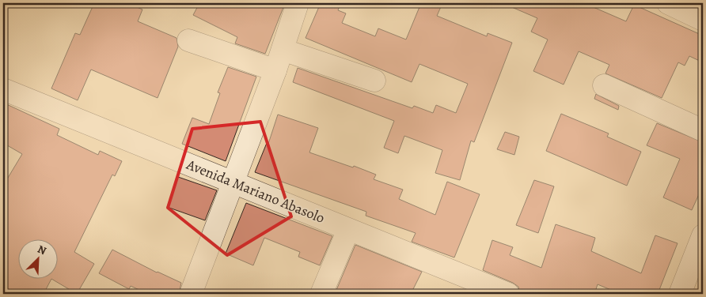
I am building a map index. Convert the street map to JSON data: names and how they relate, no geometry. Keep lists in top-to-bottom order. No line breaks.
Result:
{"streets":{"street":["Avenida Mariano Abasolo"]},"north":"top right"}
